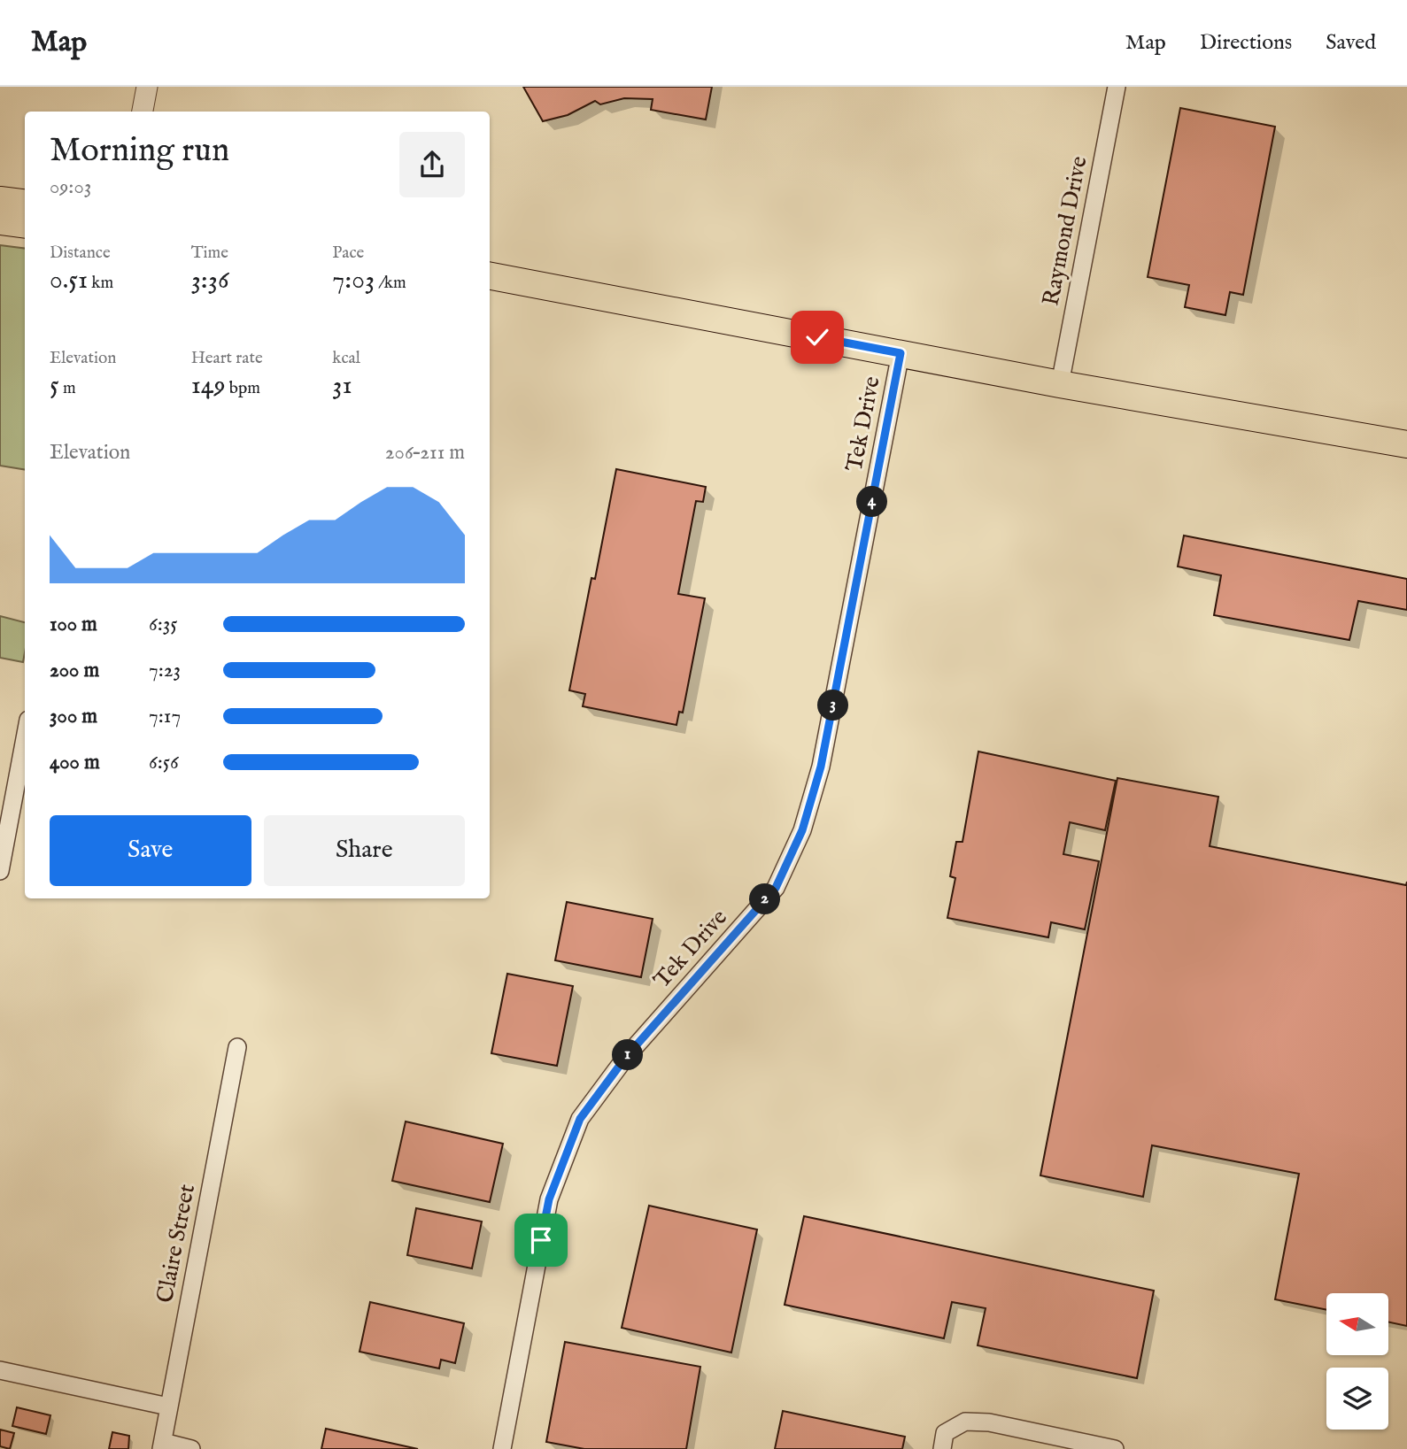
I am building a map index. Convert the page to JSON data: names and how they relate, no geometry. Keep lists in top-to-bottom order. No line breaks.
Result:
{"streets":{"street":["Raymond Drive","Tek Drive","Claire Street"]},"north":"left","page":{"header":"Map","nav":["Map","Directions","Saved"],"heading":["Morning run","09:03"],"stats":[["Distance","0.51 km"],["Time","3:36"],["Pace","7:03 /km"],["Elevation","5 m"],["Heart rate","149 bpm"],["kcal","31"]],"chart":["Elevation","206–211 m"],"pins":["4","3","2","1"],"list":[{"name":"100 m","note":"6:35"},{"name":"200 m","note":"7:23"},{"name":"300 m","note":"7:17"},{"name":"400 m","note":"6:56"}],"buttons":["Save","Share"]}}
